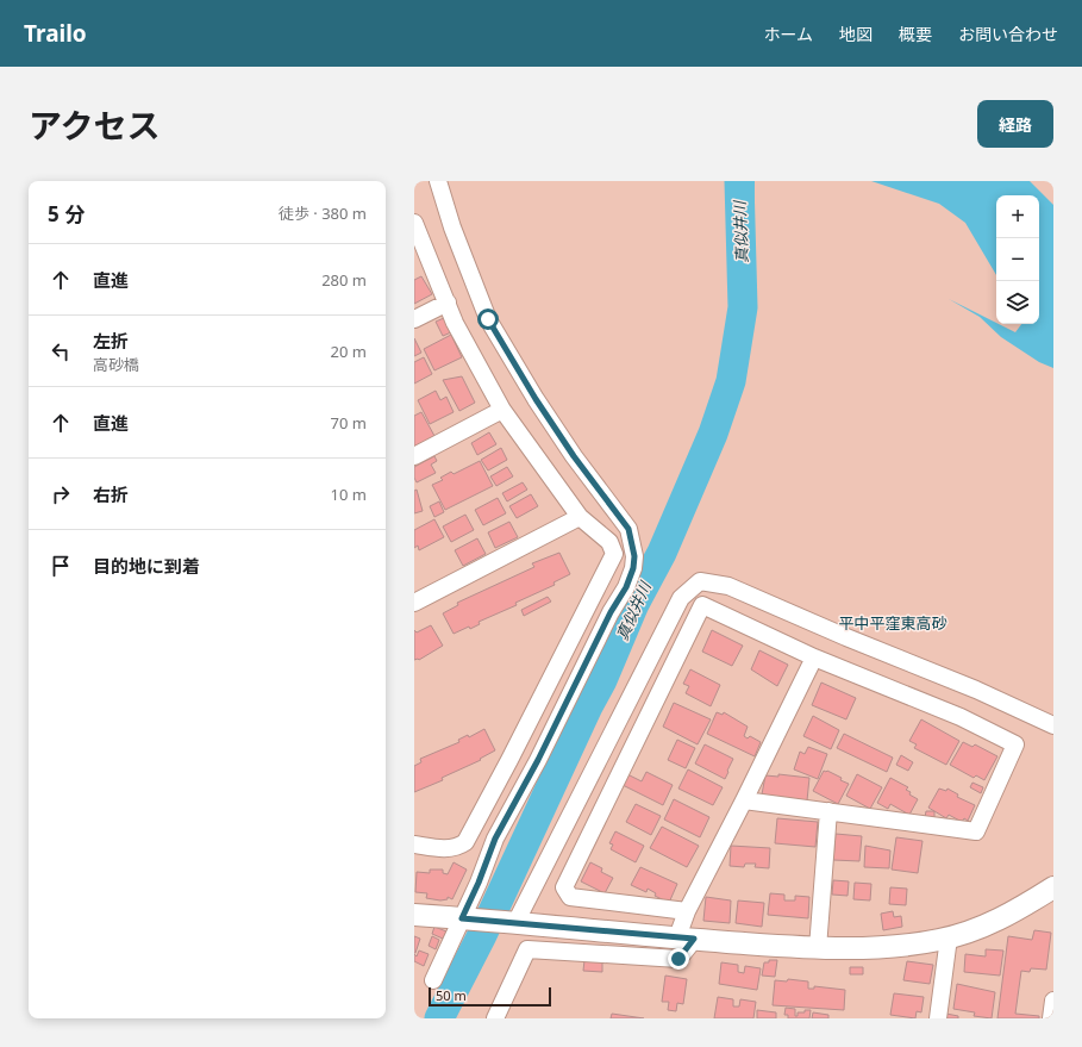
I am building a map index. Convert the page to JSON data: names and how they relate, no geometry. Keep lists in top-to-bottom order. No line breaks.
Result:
{"districts":["平中平窪東高砂"],"water":["真似井川"],"scale_bar":"50 m","page":{"header":"Trailo","nav":["ホーム","地図","概要","お問い合わせ"],"title":"アクセス","buttons":"経路","heading":["5 分","徒歩 · 380 m"],"map_buttons":["+","−"],"list":[["直進","280 m"],["左折","高砂橋","20 m"],["直進","70 m"],["右折","10 m"],"目的地に到着"],"scale":"50 m"}}
